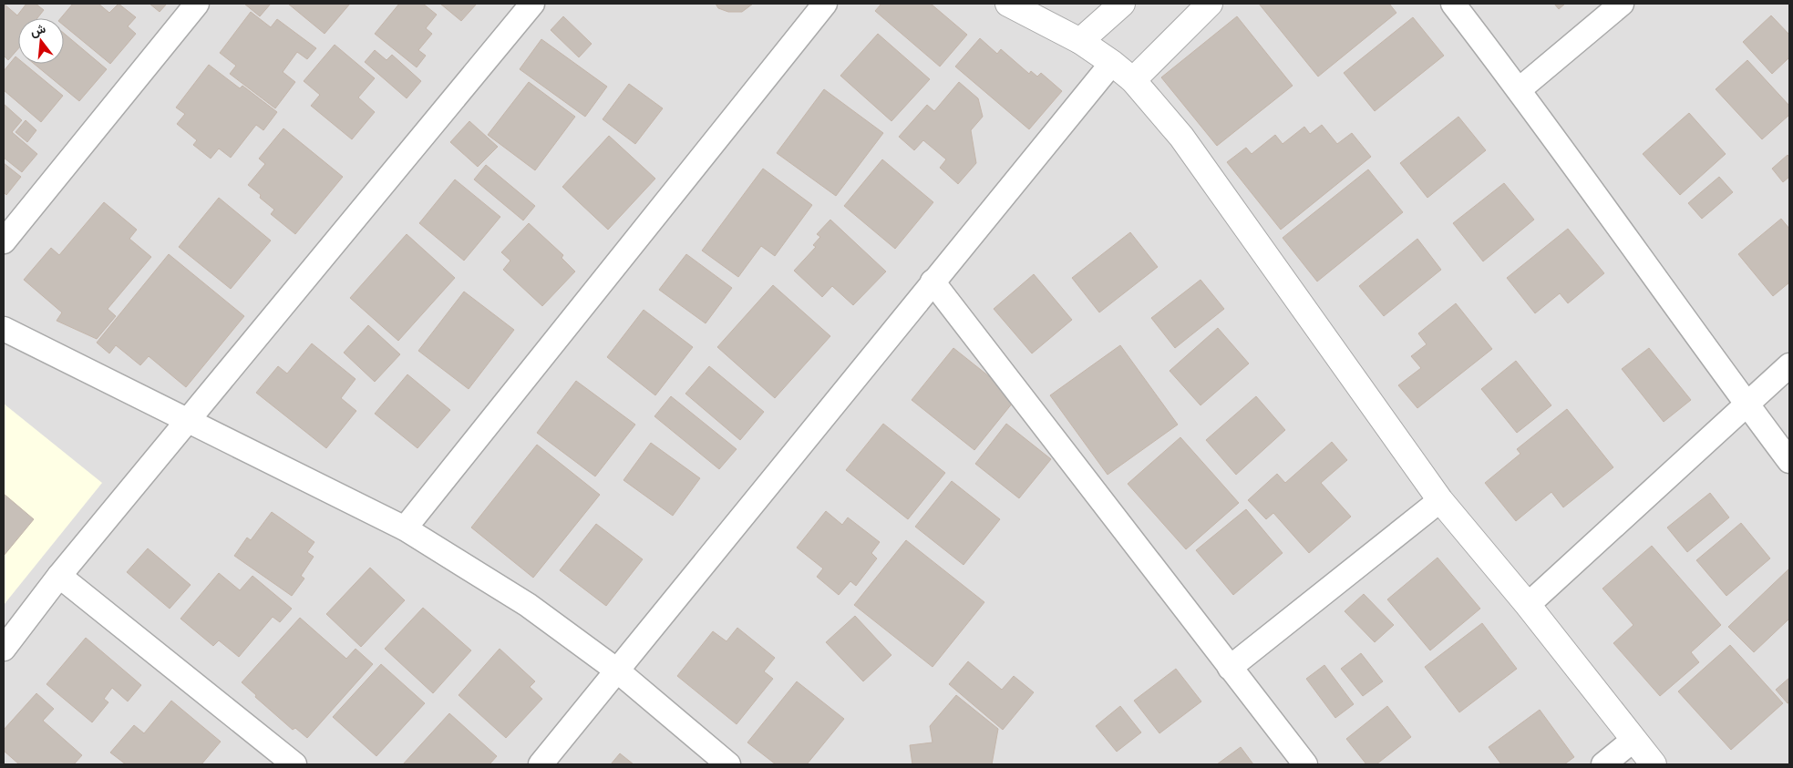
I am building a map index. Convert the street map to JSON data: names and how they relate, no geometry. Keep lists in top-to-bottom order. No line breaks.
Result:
{"north":"top"}
